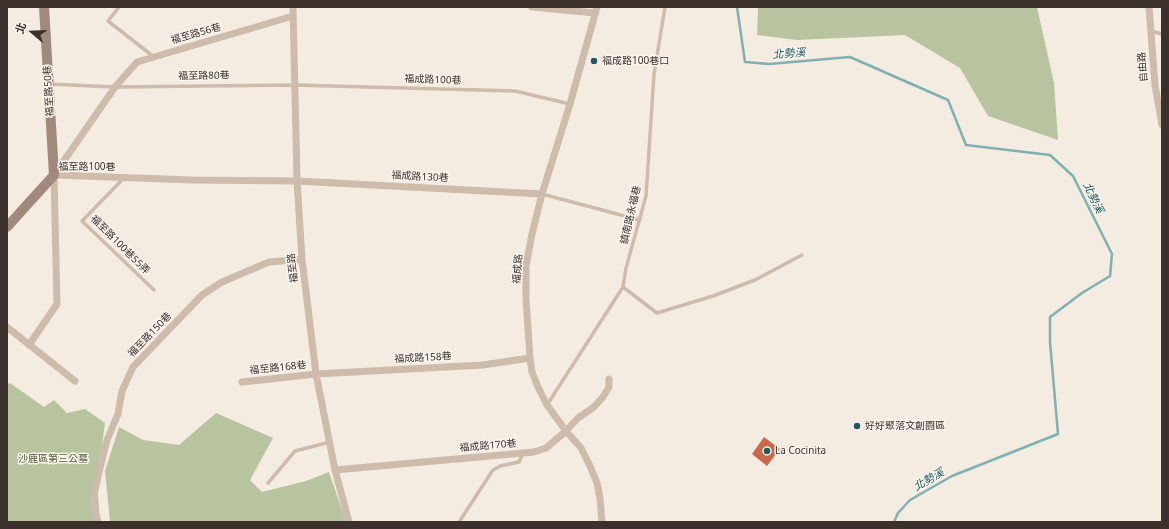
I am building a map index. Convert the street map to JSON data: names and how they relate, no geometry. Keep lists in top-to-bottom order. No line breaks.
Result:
{"streets":{"street":["福至路56巷","自由路","福至路50巷","福至路100巷","福成路130巷","福至路","福成路","福至路150巷","福成路158巷","福至路168巷","福成路170巷"],"lane":["福至路80巷","福成路100巷","鎮南路永福巷","福至路100巷55弄"]},"crossings":[["福至路56巷","福至路80巷"],["福至路56巷","福至路"],["福至路80巷","福成路100巷"],["福至路80巷","福至路50巷"],["福至路80巷","福至路"],["福成路100巷","福至路"],["福成路100巷","福成路"],["福至路50巷","福至路100巷"],["福至路100巷","福成路130巷"],["福至路100巷","福至路100巷55弄"],["福至路100巷","福至路"],["福成路130巷","福至路"],["福成路130巷","福成路"],["鎮南路永福巷","福成路"],["福至路","福至路150巷"],["福至路","福成路158巷"],["福至路","福至路168巷"],["福至路","福成路170巷"],["福成路","福成路158巷"],["福成路","福成路170巷"],["福成路158巷","福至路168巷"]],"water":["北勢溪"],"parks":["沙鹿區第三公墓"],"places":["福成路100巷口","好好聚落文創園區","La Cocinita"],"north":"left"}
